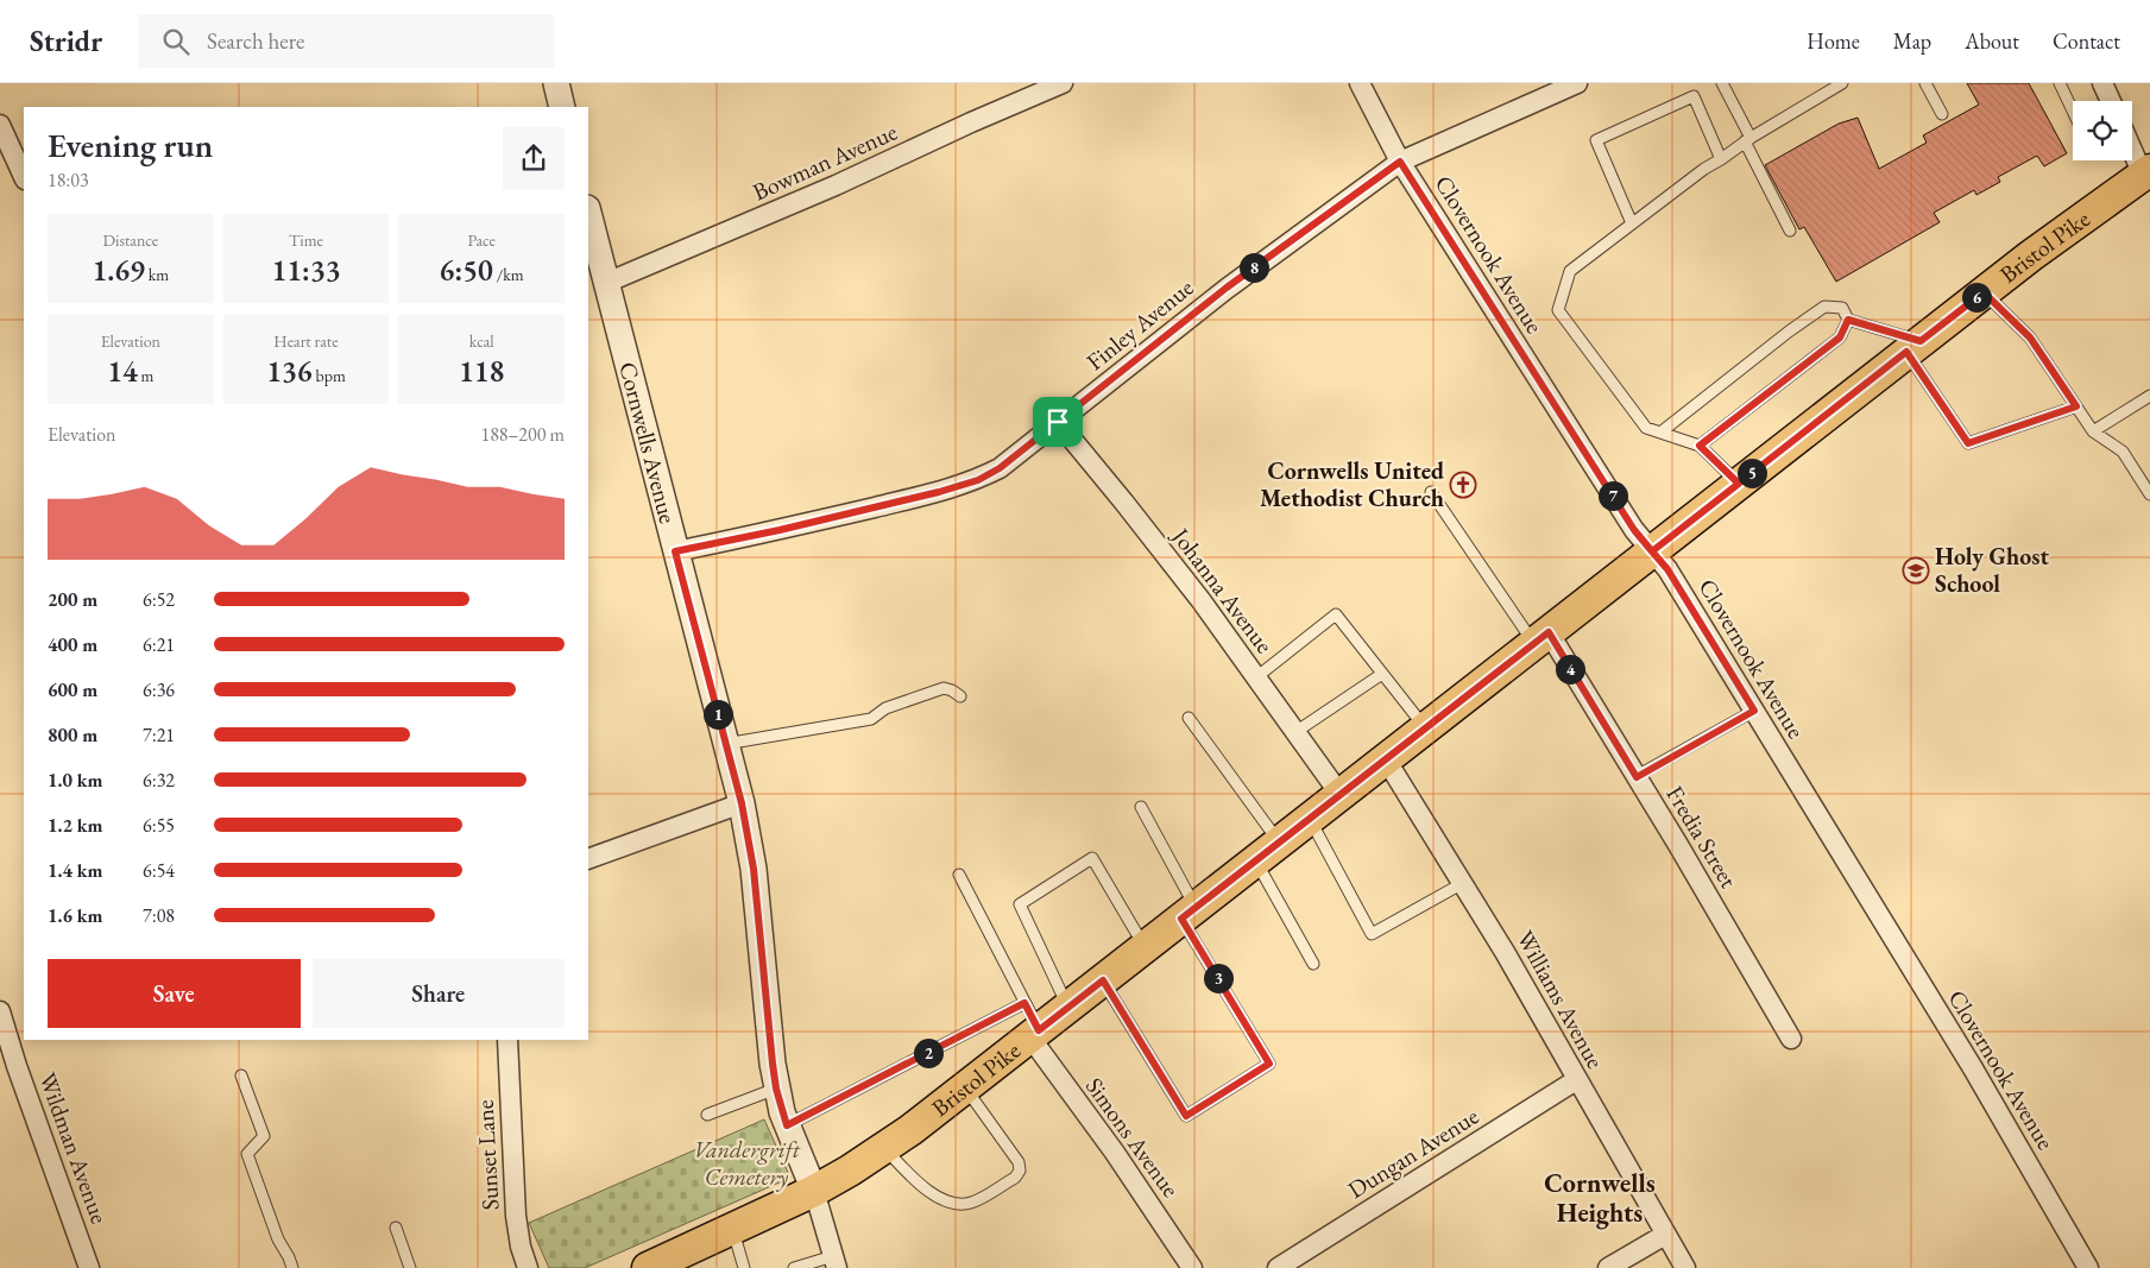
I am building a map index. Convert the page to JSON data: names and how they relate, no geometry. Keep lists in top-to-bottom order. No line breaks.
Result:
{"streets":{"main road":["Bristol Pike"],"street":["Bowman Avenue","Clovernook Avenue","Finley Avenue","Cornwells Avenue","Johanna Avenue","Fredia Street","Williams Avenue","Simons Avenue","Wildman Avenue","Dungan Avenue","Sunset Lane"]},"crossings":[["Bowman Avenue","Cornwells Avenue"],["Bristol Pike","Clovernook Avenue"],["Bristol Pike","Cornwells Avenue"],["Bristol Pike","Johanna Avenue"],["Bristol Pike","Fredia Street"],["Bristol Pike","Williams Avenue"],["Bristol Pike","Simons Avenue"],["Clovernook Avenue","Finley Avenue"],["Finley Avenue","Cornwells Avenue"],["Finley Avenue","Johanna Avenue"],["Williams Avenue","Dungan Avenue"]],"districts":["Cornwells Heights"],"parks":["Vandergrift Cemetery"],"places":{"church":["Cornwells United Methodist Church"],"school or university":["Holy Ghost School"]},"page":{"header":"Stridr","search":"Search here","nav":["Home","Map","About","Contact"],"heading":["Evening run","18:03"],"stats":[["Distance","1.69 km"],["Time","11:33"],["Pace","6:50 /km"],["Elevation","14 m"],["Heart rate","136 bpm"],["kcal","118"]],"pins":["8","6","5","7","4","1","3","2"],"chart":["Elevation","188–200 m"],"list":[{"name":"200 m","note":"6:52"},{"name":"400 m","note":"6:21"},{"name":"600 m","note":"6:36"},{"name":"800 m","note":"7:21"},{"name":"1.0 km","note":"6:32"},{"name":"1.2 km","note":"6:55"},{"name":"1.4 km","note":"6:54"},{"name":"1.6 km","note":"7:08"}],"buttons":["Save","Share"]}}
